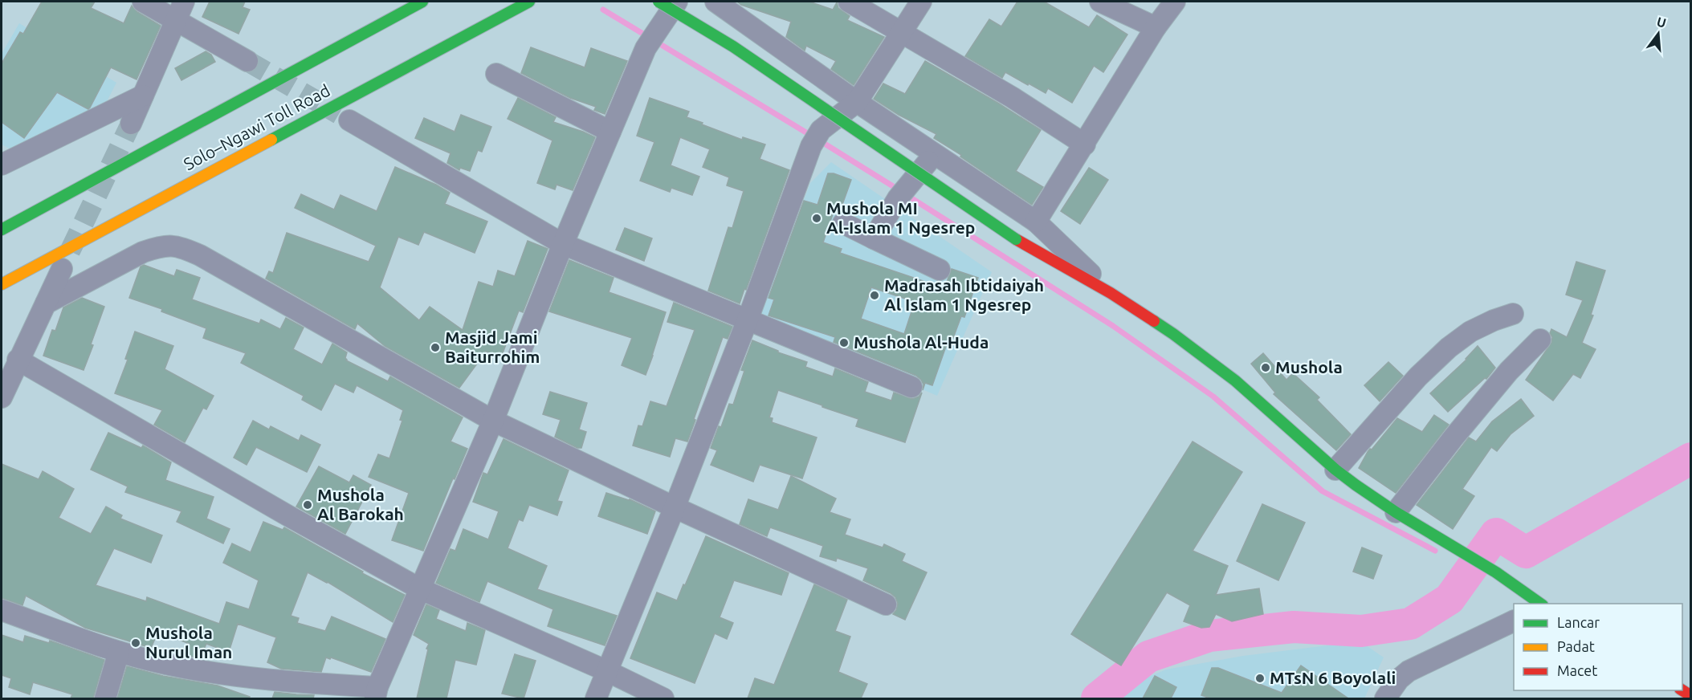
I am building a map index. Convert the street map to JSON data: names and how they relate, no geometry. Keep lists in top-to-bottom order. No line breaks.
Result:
{"streets":{"main road":["Solo–Ngawi Toll Road"]},"places":["Mushola MI Al-Islam 1 Ngesrep","Madrasah Ibtidaiyah Al Islam 1 Ngesrep","Mushola Al-Huda","Masjid Jami Baiturrohim","Mushola","Mushola Al Barokah","Mushola Nurul Iman","MTsN 6 Boyolali"],"legend":["Lancar","Padat","Macet"],"north":"top"}
